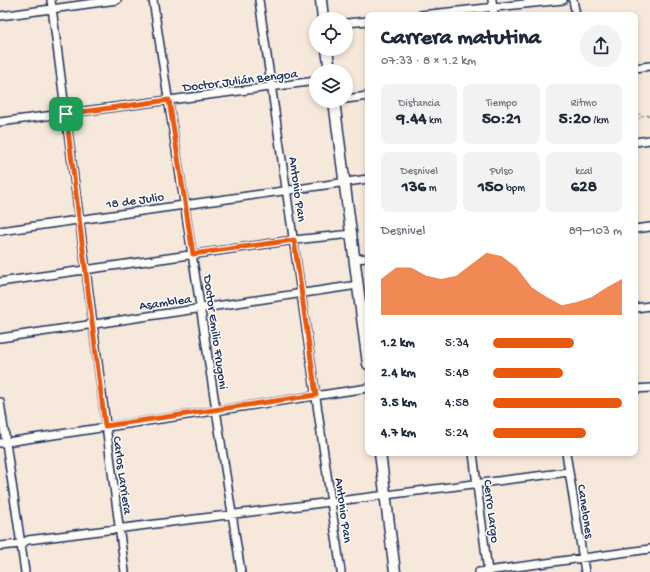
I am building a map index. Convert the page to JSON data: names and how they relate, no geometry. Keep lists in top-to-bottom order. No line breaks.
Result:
{"streets":{"street":["Doctor Julián Bengoa","Antonio Pan","18 de Julio","Asamblea","Doctor Emilio Frugoni","Carlos Larriera","Cerro Largo","Canelones"]},"crossings":[["Doctor Julián Bengoa","Antonio Pan"],["Doctor Julián Bengoa","Doctor Emilio Frugoni"],["Doctor Julián Bengoa","Carlos Larriera"],["Antonio Pan","18 de Julio"],["Antonio Pan","Asamblea"],["18 de Julio","Doctor Emilio Frugoni"],["18 de Julio","Carlos Larriera"],["Asamblea","Doctor Emilio Frugoni"],["Asamblea","Carlos Larriera"]],"page":{"heading":["Carrera matutina","07:33 · 8 × 1.2 km"],"stats":[["Distancia","9.44 km"],["Tiempo","50:21"],["Ritmo","5:20 /km"],["Desnivel","136 m"],["Pulso","150 bpm"],["kcal","628"]],"chart":["Desnivel","89–103 m"],"list":[{"name":"1.2 km","note":"5:34"},{"name":"2.4 km","note":"5:48"},{"name":"3.5 km","note":"4:58"},{"name":"4.7 km","note":"5:24"}]}}
